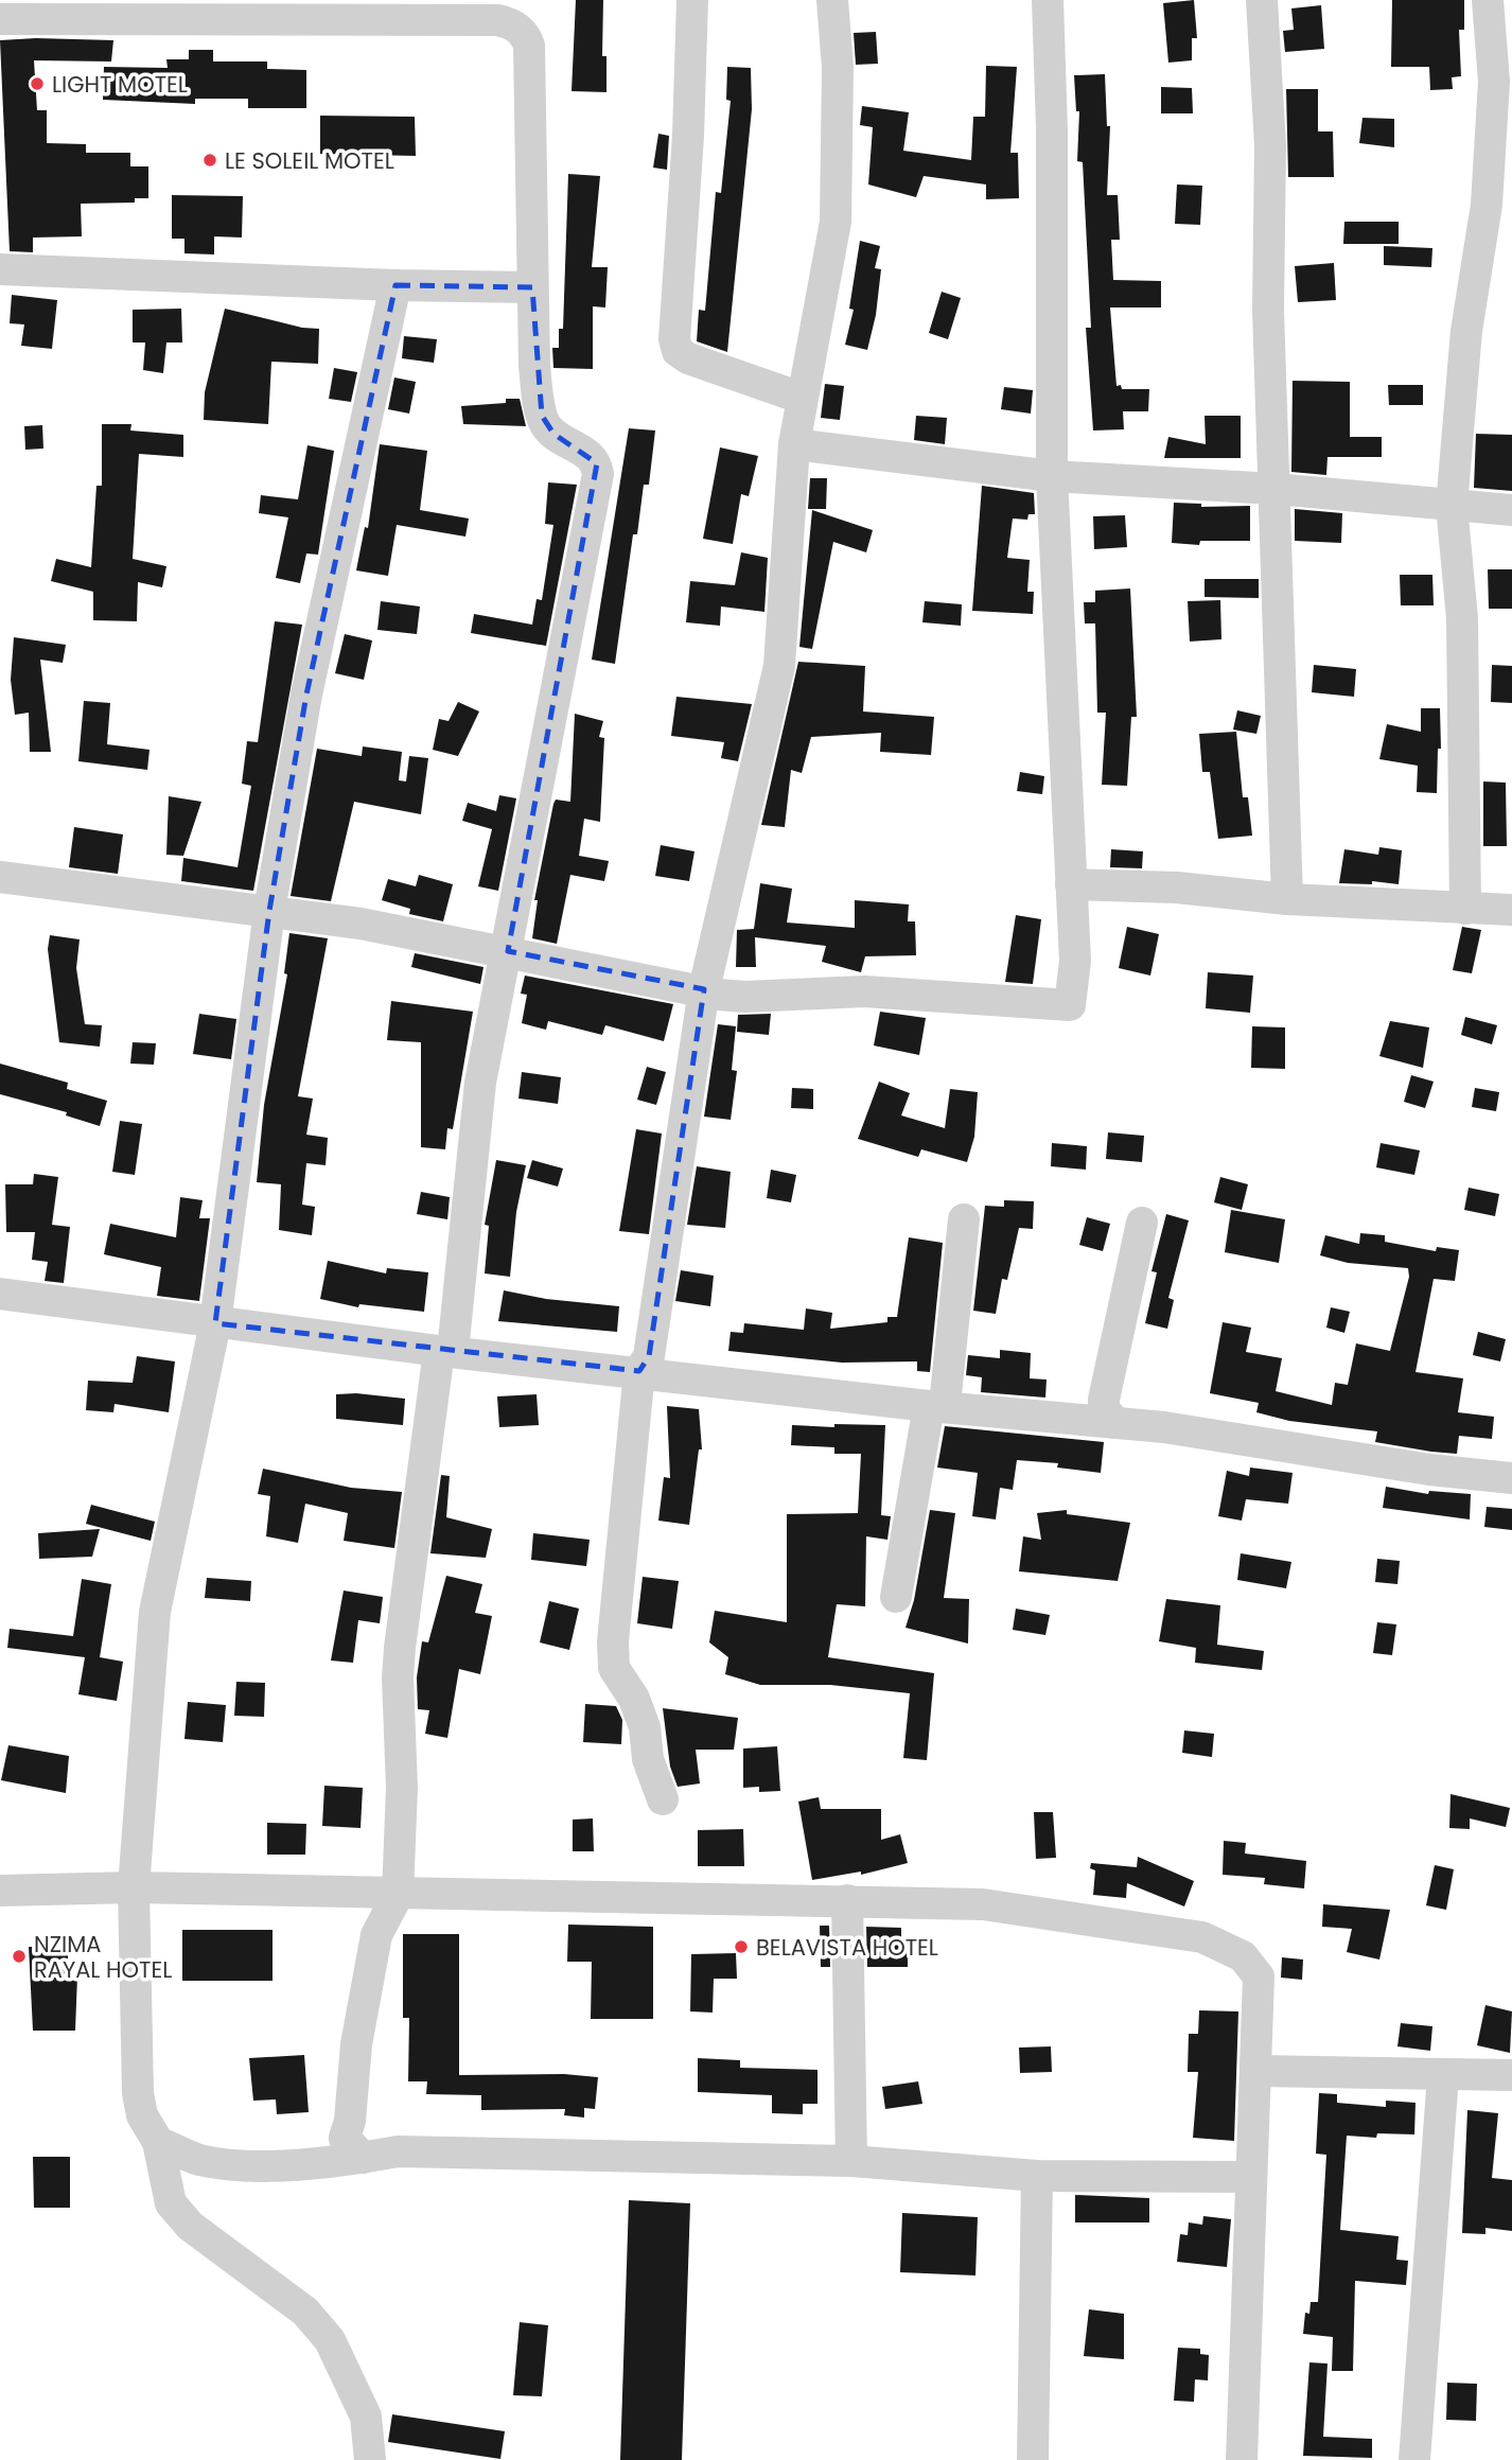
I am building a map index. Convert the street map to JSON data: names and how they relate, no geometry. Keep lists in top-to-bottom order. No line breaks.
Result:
{"places":["LIGHT MOTEL","LE SOLEIL MOTEL","BELAVISTA HOTEL","NZIMA RAYAL HOTEL"]}
